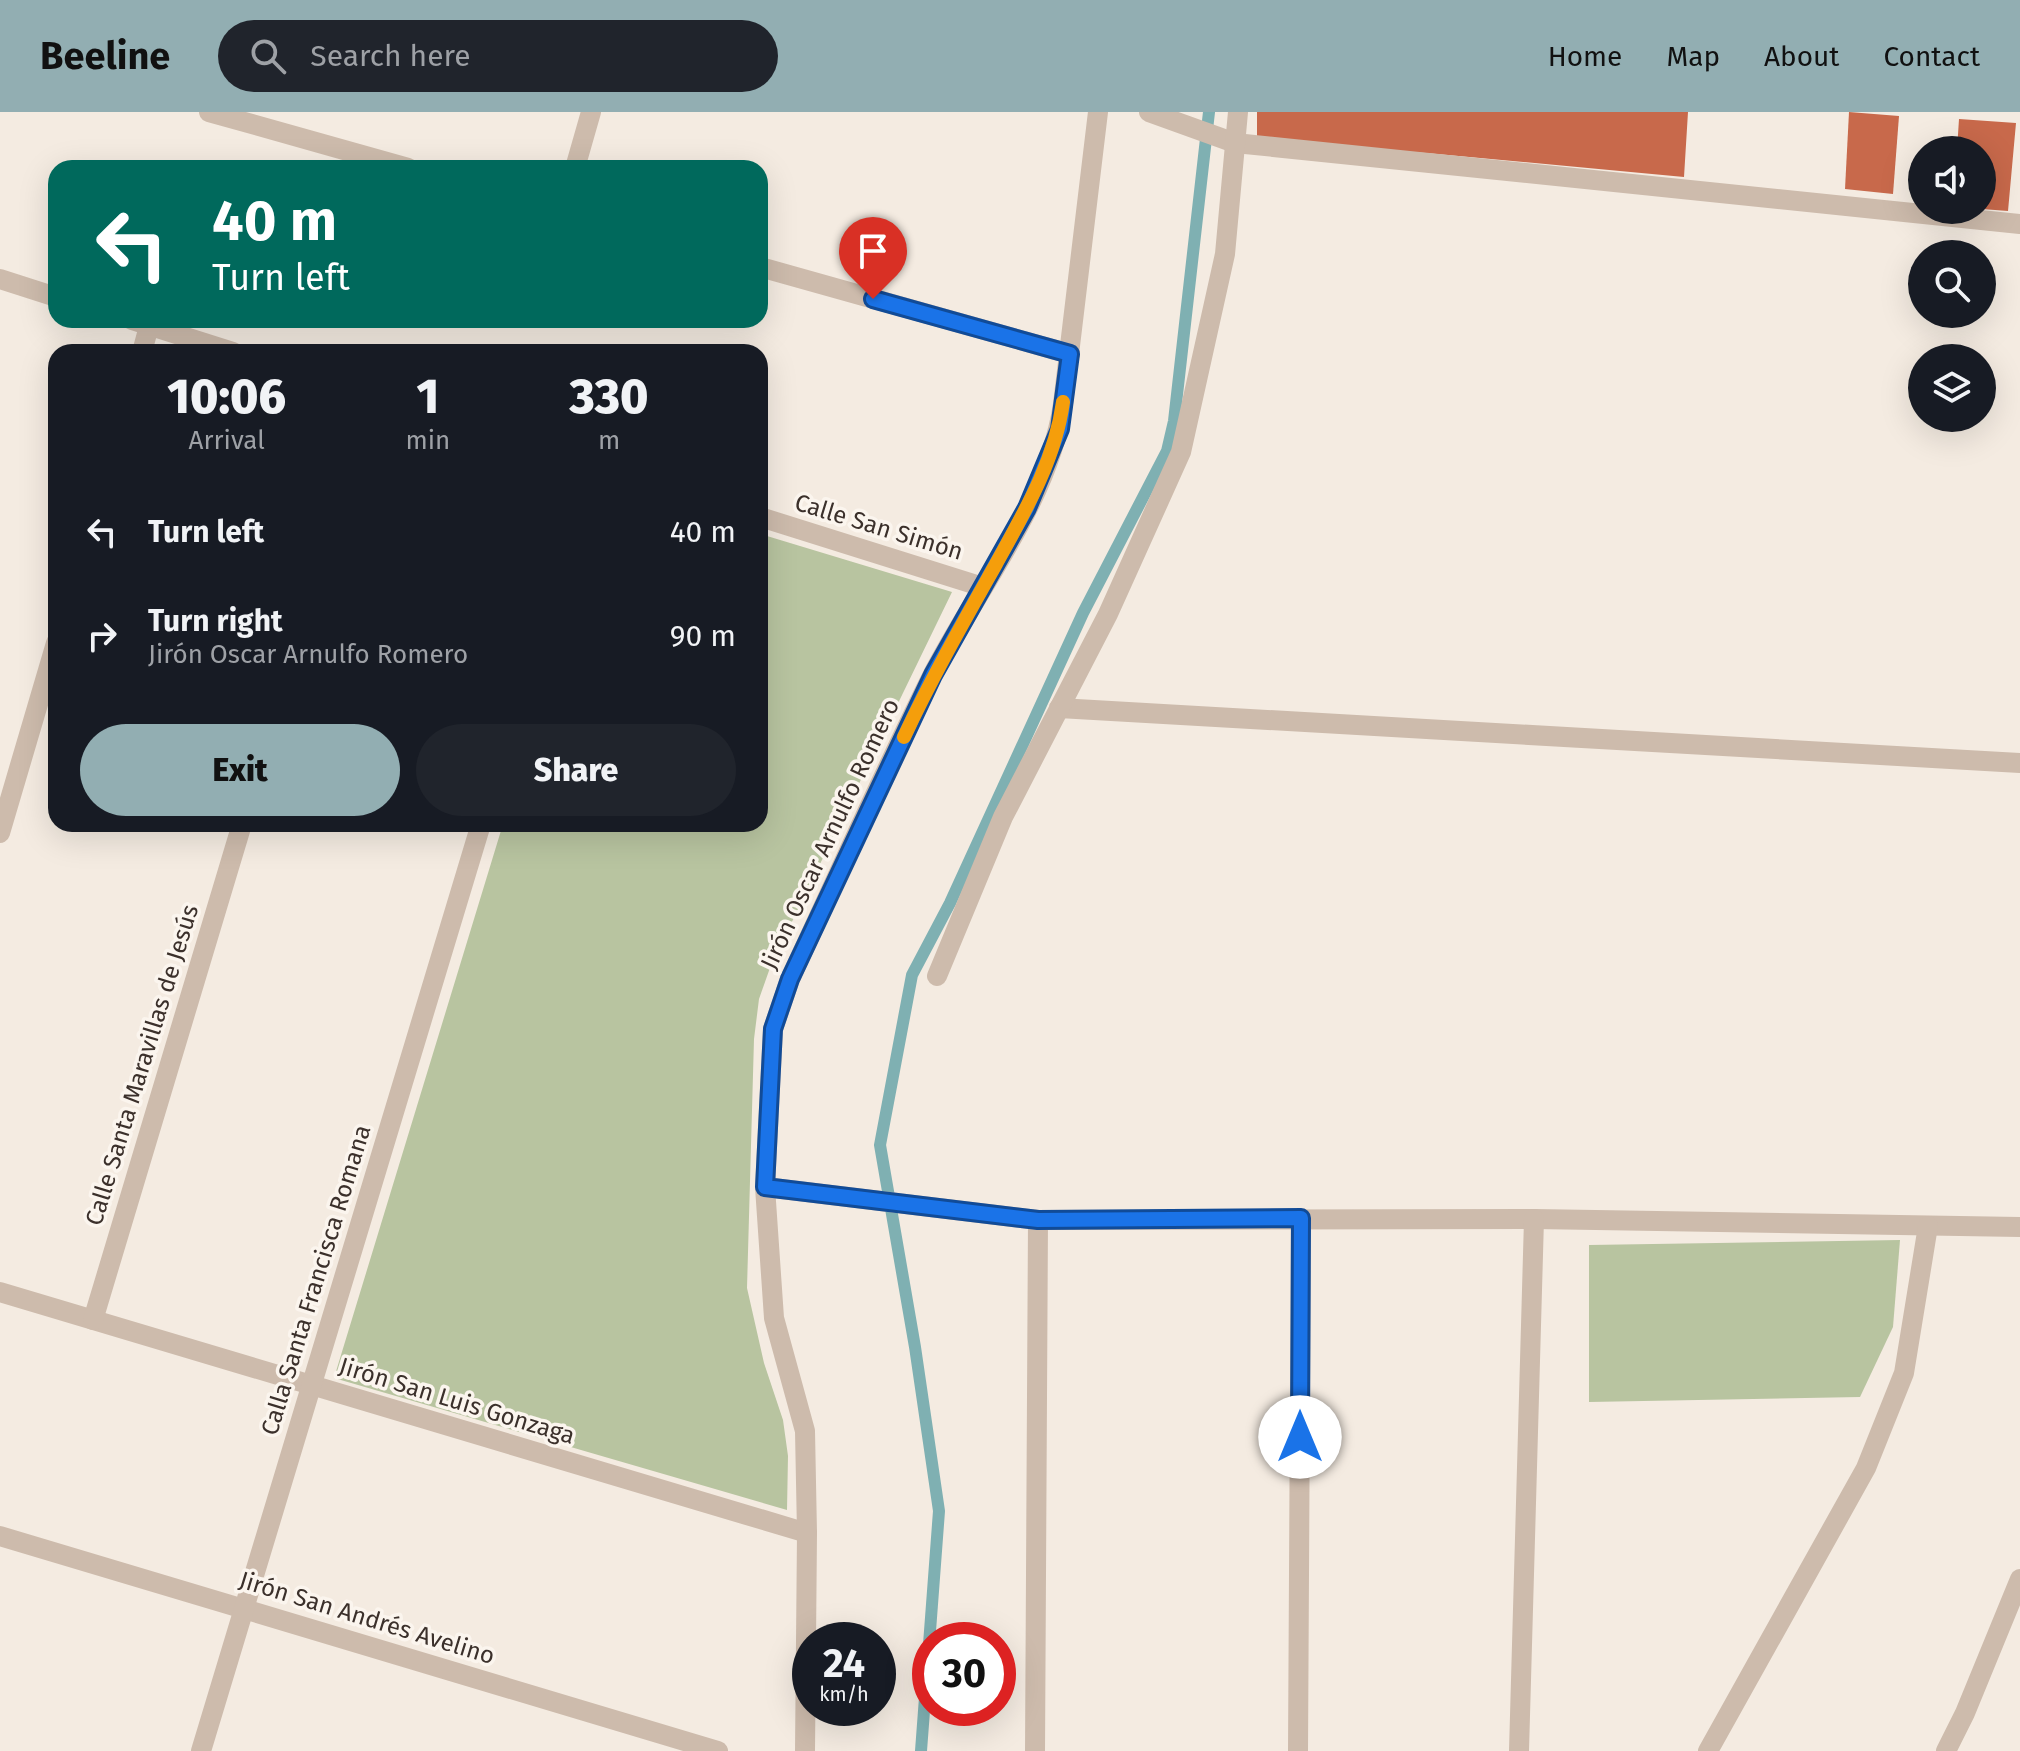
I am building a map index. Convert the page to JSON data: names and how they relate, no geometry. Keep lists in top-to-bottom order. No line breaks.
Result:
{"streets":{"street":["Calle San Simón","Jirón Oscar Arnulfo Romero","Calle Santa Maravillas de Jesús","Calla Santa Francisca Romana","Jirón San Luis Gonzaga","Jirón San Andrés Avelino"]},"crossings":[["Calle San Simón","Jirón Oscar Arnulfo Romero"],["Jirón Oscar Arnulfo Romero","Jirón San Luis Gonzaga"],["Calle Santa Maravillas de Jesús","Jirón San Luis Gonzaga"],["Calla Santa Francisca Romana","Jirón San Luis Gonzaga"],["Calla Santa Francisca Romana","Jirón San Andrés Avelino"]],"page":{"header":"Beeline","search":"Search here","nav":["Home","Map","About","Contact"],"turn":["40 m","Turn left"],"eta":["10:06","Arrival","1","min","330","m"],"list":[{"name":"Turn left","value":"40 m"},{"name":"Turn right","note":"Jirón Oscar Arnulfo Romero","value":"90 m"}],"buttons":["Exit","Share"],"speed":"24 km/h","limit":"30"}}
